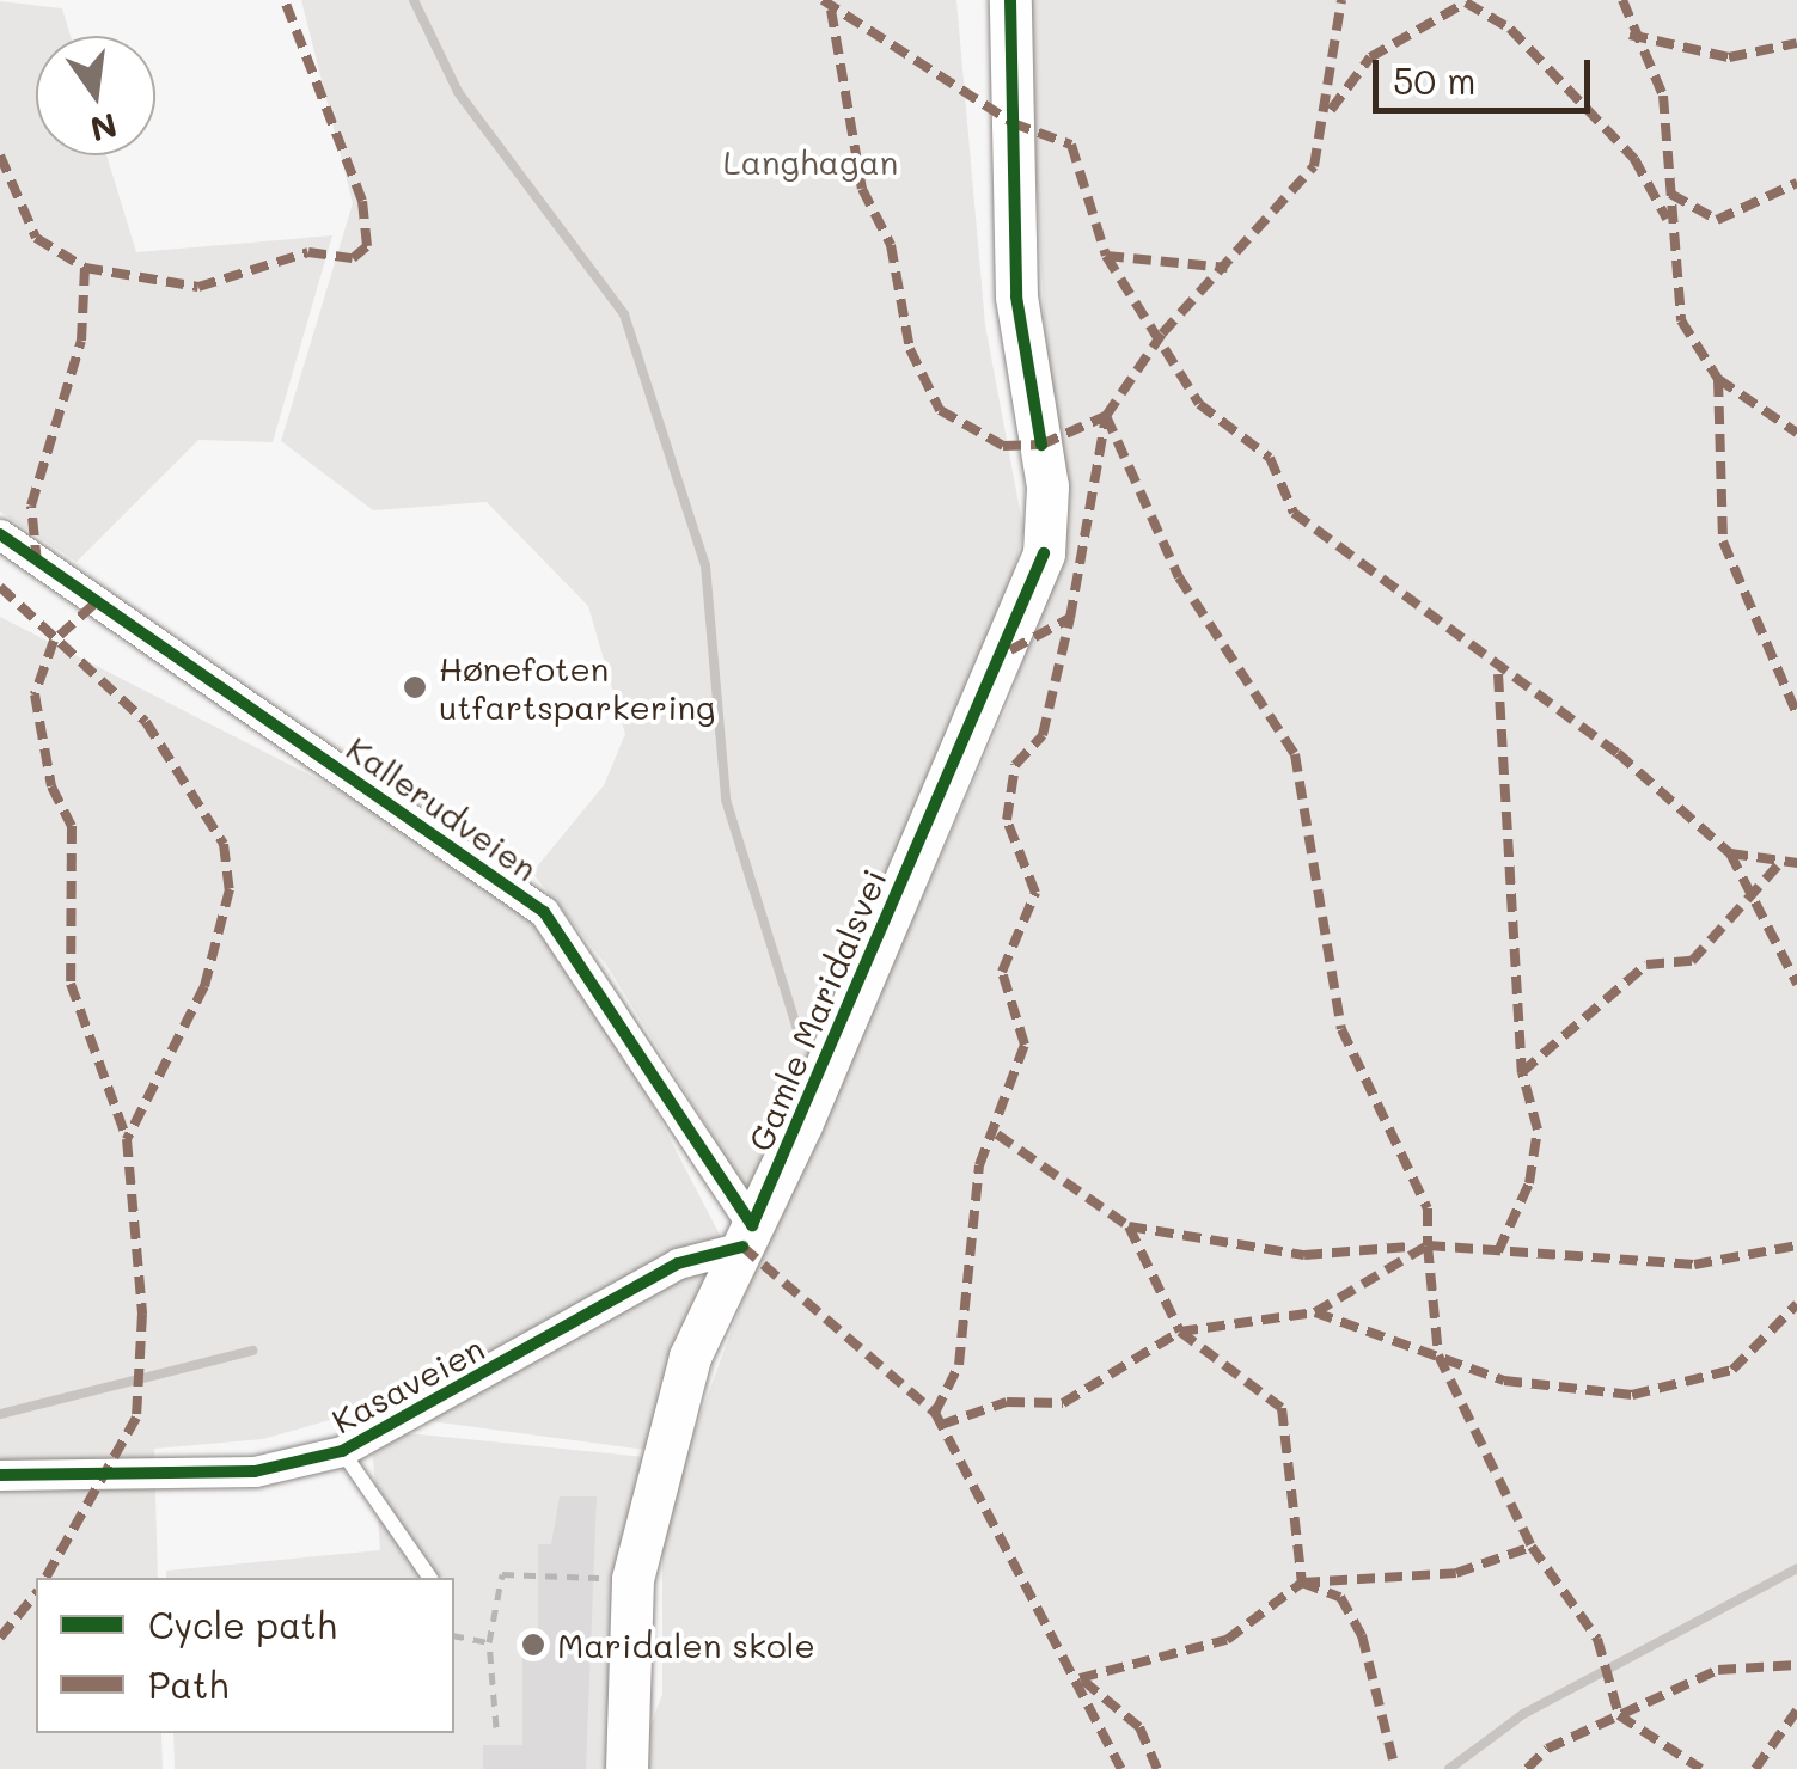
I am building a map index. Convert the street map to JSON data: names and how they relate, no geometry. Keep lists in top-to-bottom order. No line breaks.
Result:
{"streets":{"street":["Kallerudveien","Gamle Maridalsvei","Kasaveien"]},"crossings":[["Kallerudveien","Gamle Maridalsvei"],["Kallerudveien","Kasaveien"],["Gamle Maridalsvei","Kasaveien"]],"parks":["Langhagan"],"places":["Hønefoten utfartsparkering","Maridalen skole"],"legend":["Cycle path","Path"],"scale_bar":"50 m","north":"bottom"}
